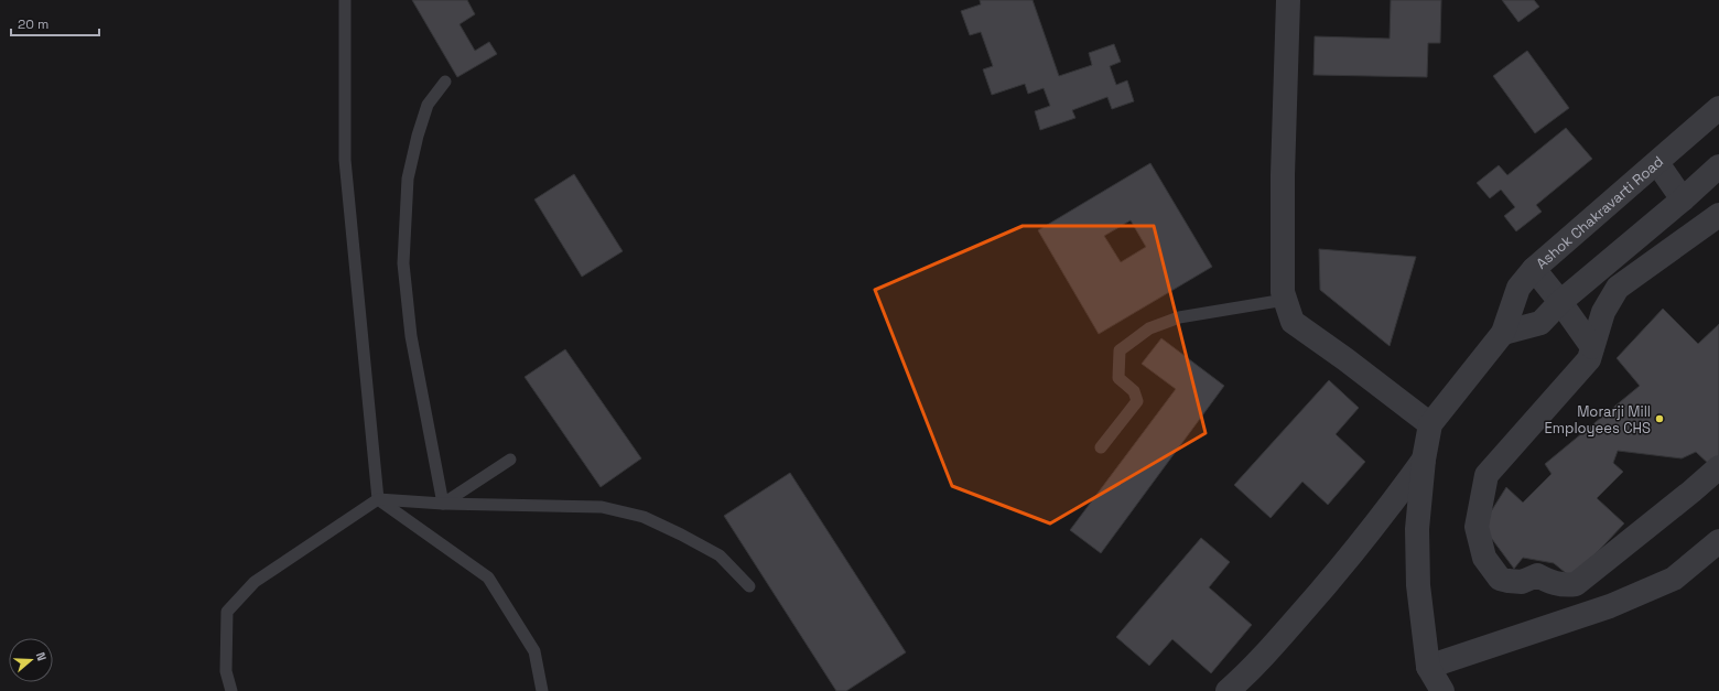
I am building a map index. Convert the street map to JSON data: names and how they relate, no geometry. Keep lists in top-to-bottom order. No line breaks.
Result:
{"streets":{"street":["Ashok Chakravarti Road"]},"places":["Morarji Mill Employees CHS"],"scale_bar":"20 m","north":"right"}
